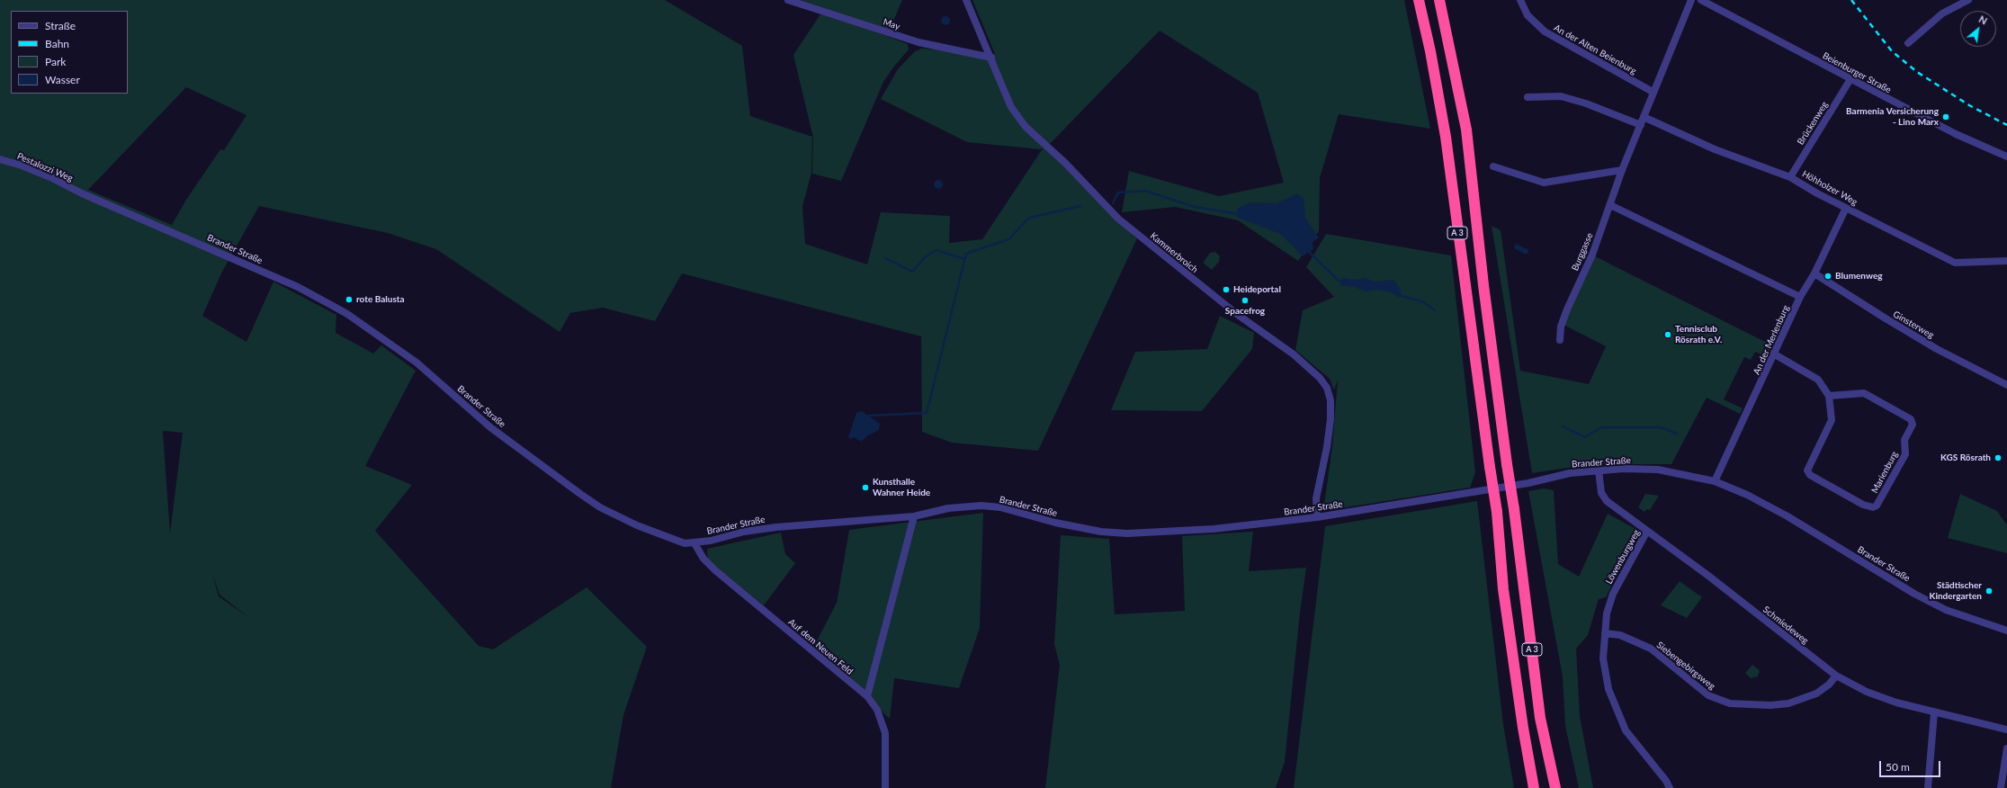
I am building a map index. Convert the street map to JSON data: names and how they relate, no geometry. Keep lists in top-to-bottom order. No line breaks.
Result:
{"streets":{"highway":["A 3"],"street":["May","An der Alten Beienburg","Beienburger Straße","Brückenweg","Pestalozzi Weg","Höhholzer Weg","Brander Straße","Burggasse","Kammerbroich","Ginsterweg","An der Merlenburg","Marienburg","Löwenburgweg","Schmiedeweg","Auf dem Neuen Feld","Siebengebirgsweg"]},"crossings":[["May","Kammerbroich"],["An der Alten Beienburg","Burggasse"],["Beienburger Straße","Brückenweg"],["Brückenweg","Höhholzer Weg"],["Pestalozzi Weg","Brander Straße"],["Höhholzer Weg","Burggasse"],["Höhholzer Weg","An der Merlenburg"],["Brander Straße","Kammerbroich"],["Brander Straße","An der Merlenburg"],["Brander Straße","Schmiedeweg"],["Brander Straße","Auf dem Neuen Feld"],["Ginsterweg","An der Merlenburg"],["An der Merlenburg","Marienburg"],["Löwenburgweg","Schmiedeweg"],["Löwenburgweg","Siebengebirgsweg"],["Schmiedeweg","Siebengebirgsweg"]],"places":["Barmenia Versicherung - Lino Marx","Blumenweg","Heideportal","rote Balusta","Spacefrog","Tennisclub Rösrath e.V.","KGS Rösrath","Kunsthalle Wahner Heide","Städtischer Kindergarten"],"legend":["Straße","Bahn","Park","Wasser"],"scale_bar":"50 m","north":"top right"}
